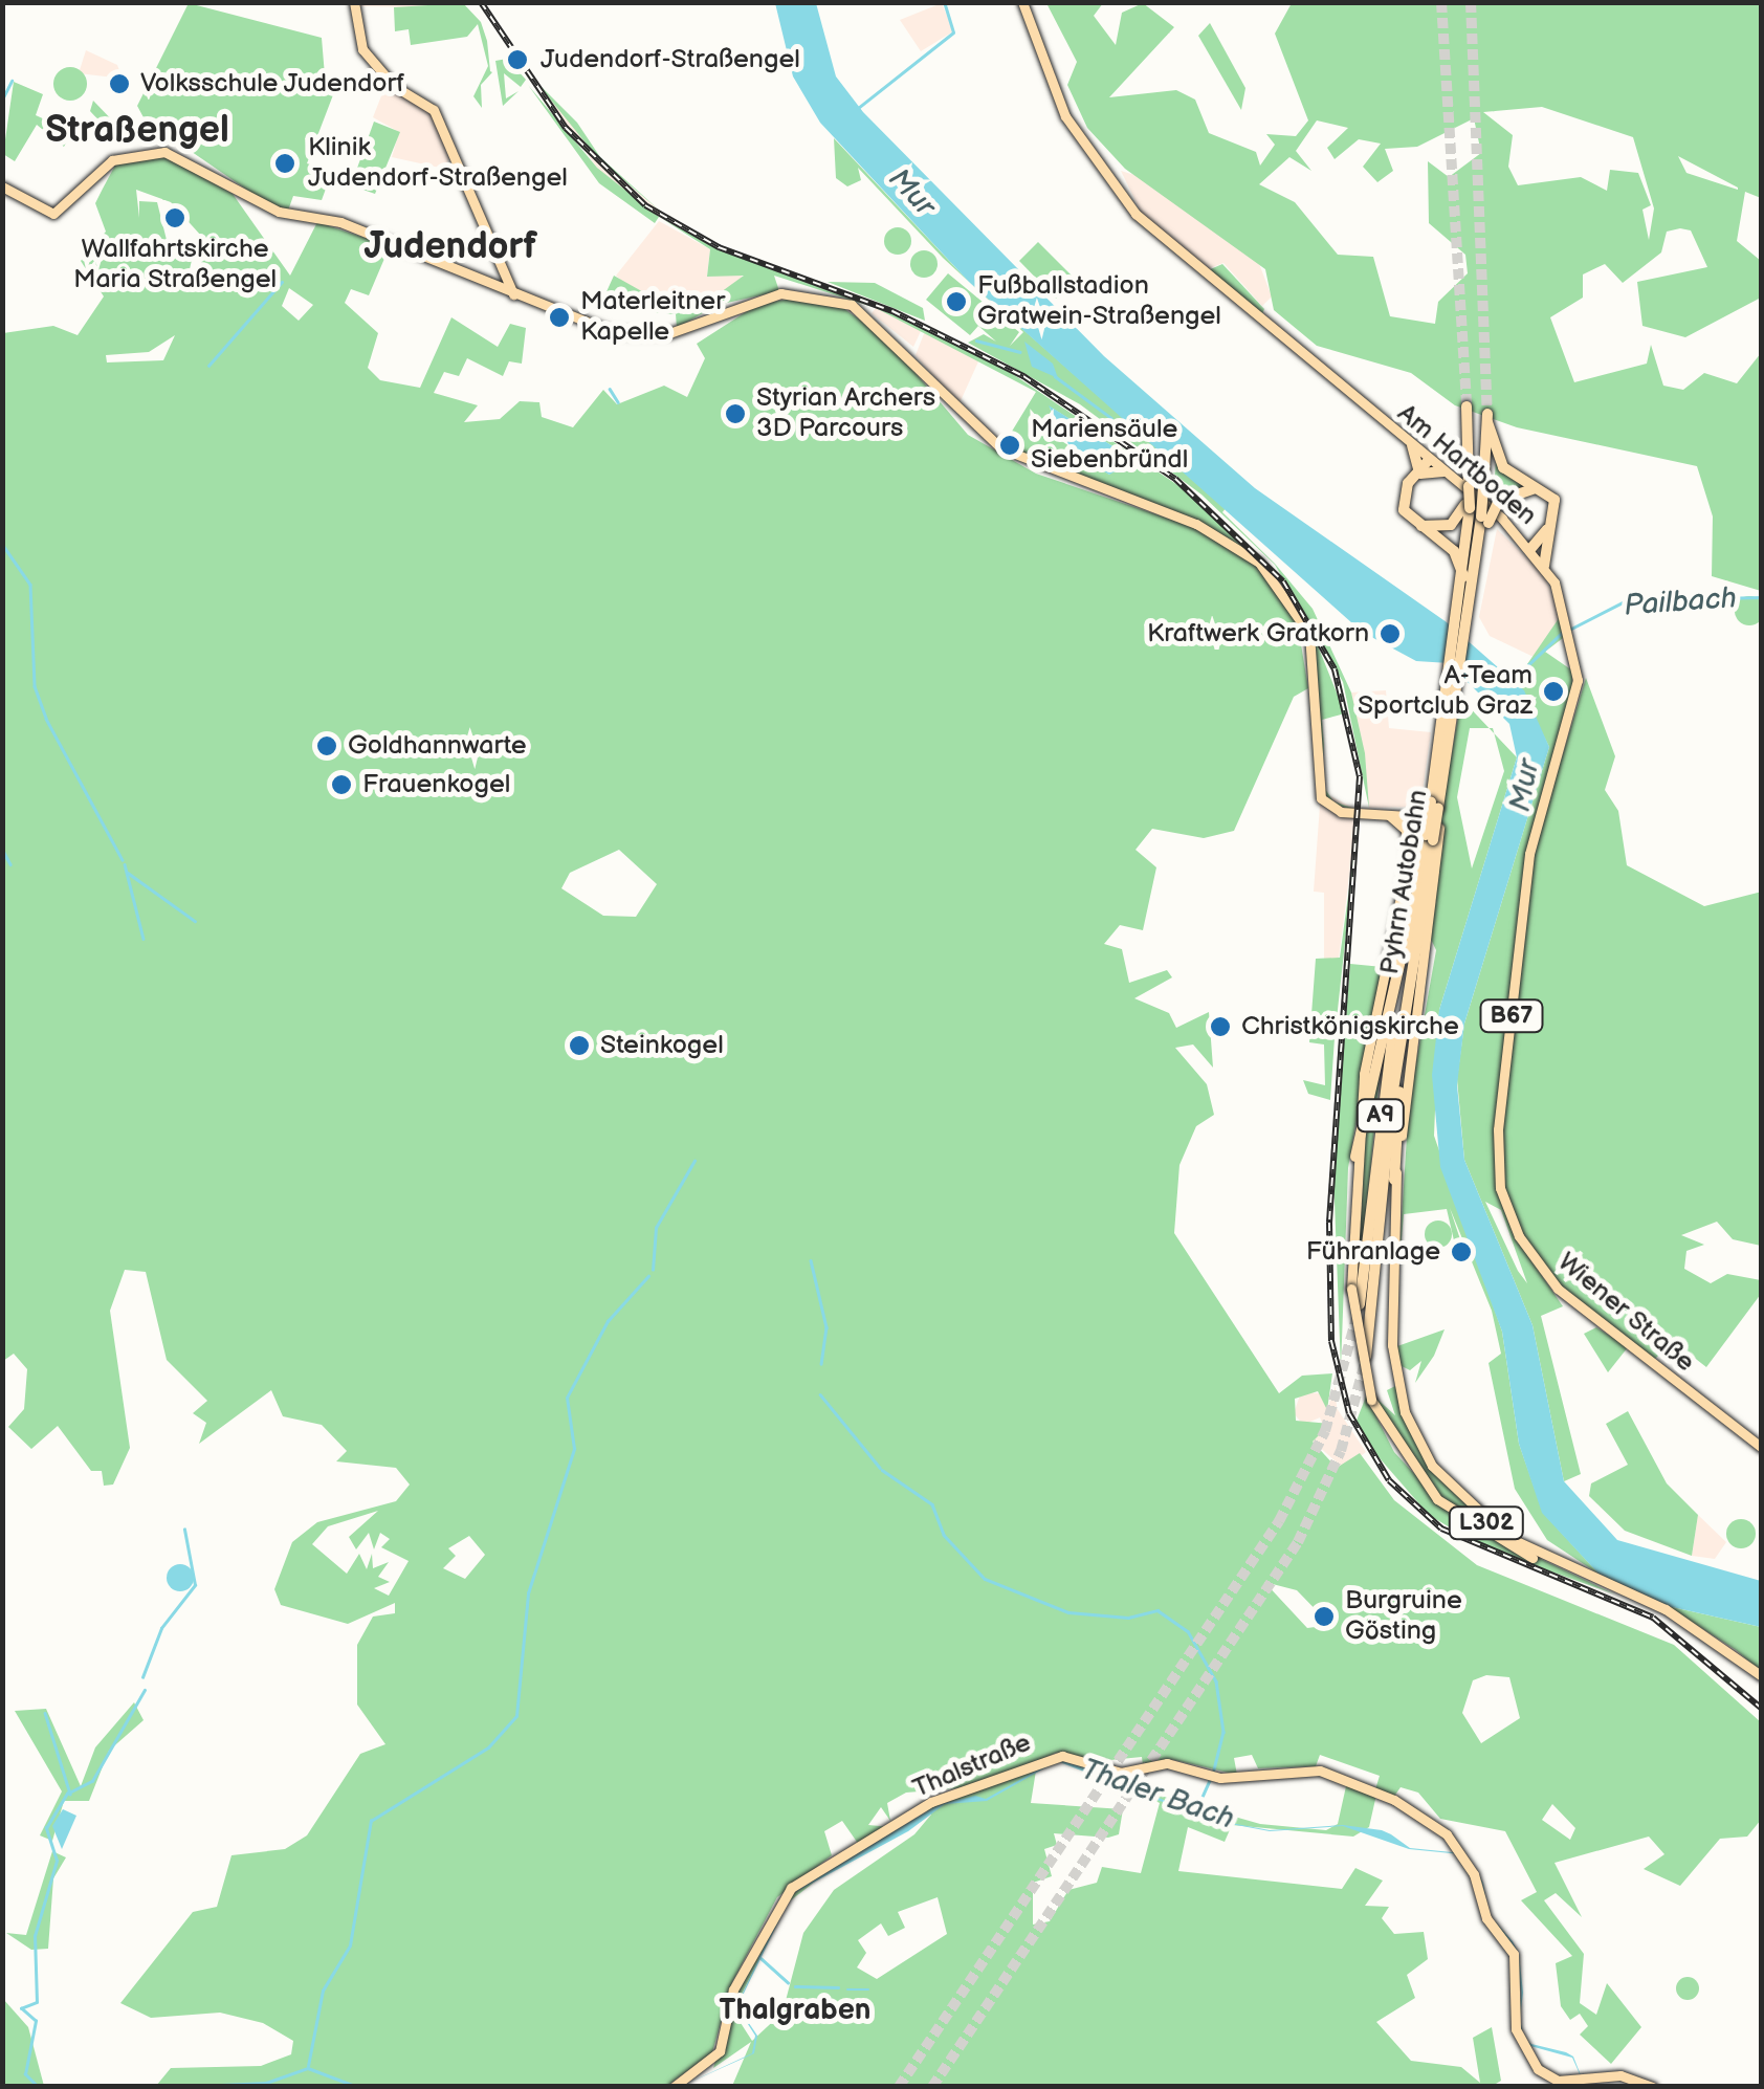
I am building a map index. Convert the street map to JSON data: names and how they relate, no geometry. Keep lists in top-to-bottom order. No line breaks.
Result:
{"streets":{"highway":["Pyhrn Autobahn","A9"],"main road":["Am Hartboden","B67","Wiener Straße","L302","Thalstraße"]},"crossings":[["Am Hartboden","Wiener Straße"]],"districts":["Straßengel","Judendorf","Thalgraben"],"water":["Mur","Pailbach","Thaler Bach"],"places":["Judendorf-Straßengel","Volksschule Judendorf","Klinik Judendorf-Straßengel","Wallfahrtskirche Maria Straßengel","Fußballstadion Gratwein-Straßengel","Materleitner Kapelle","Styrian Archers 3D Parcours","Mariensäule Siebenbründl","Kraftwerk Gratkorn","A-Team Sportclub Graz","Goldhannwarte","Frauenkogel","Christkönigskirche","Steinkogel","Führanlage","Burgruine Gösting"]}
